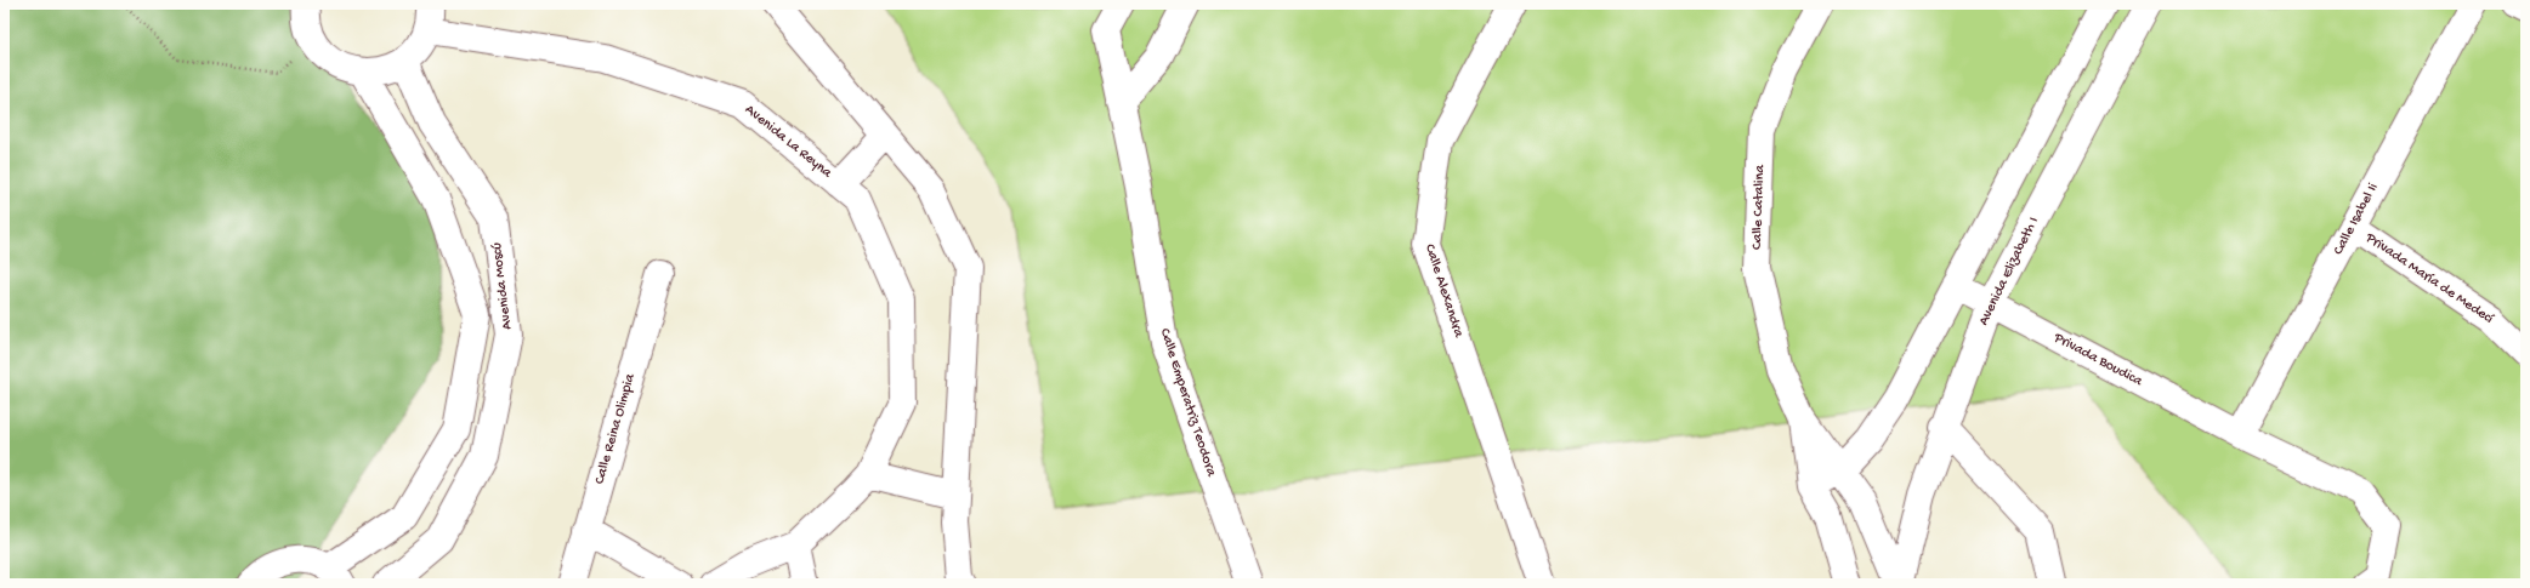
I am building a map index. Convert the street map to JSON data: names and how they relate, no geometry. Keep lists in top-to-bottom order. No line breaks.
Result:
{"streets":{"street":["Avenida La Reyna","Calle Catalina","Calle Isabel Ii","Avenida Elizabeth I","Privada María de Medecí","Avenida Moscú","Calle Alexandra","Privada Boudica","Calle Emperatriz Teodora","Calle Reina Olimpia"]},"crossings":[["Calle Isabel Ii","Privada María de Medecí"],["Calle Isabel Ii","Privada Boudica"],["Avenida Elizabeth I","Privada Boudica"]]}
